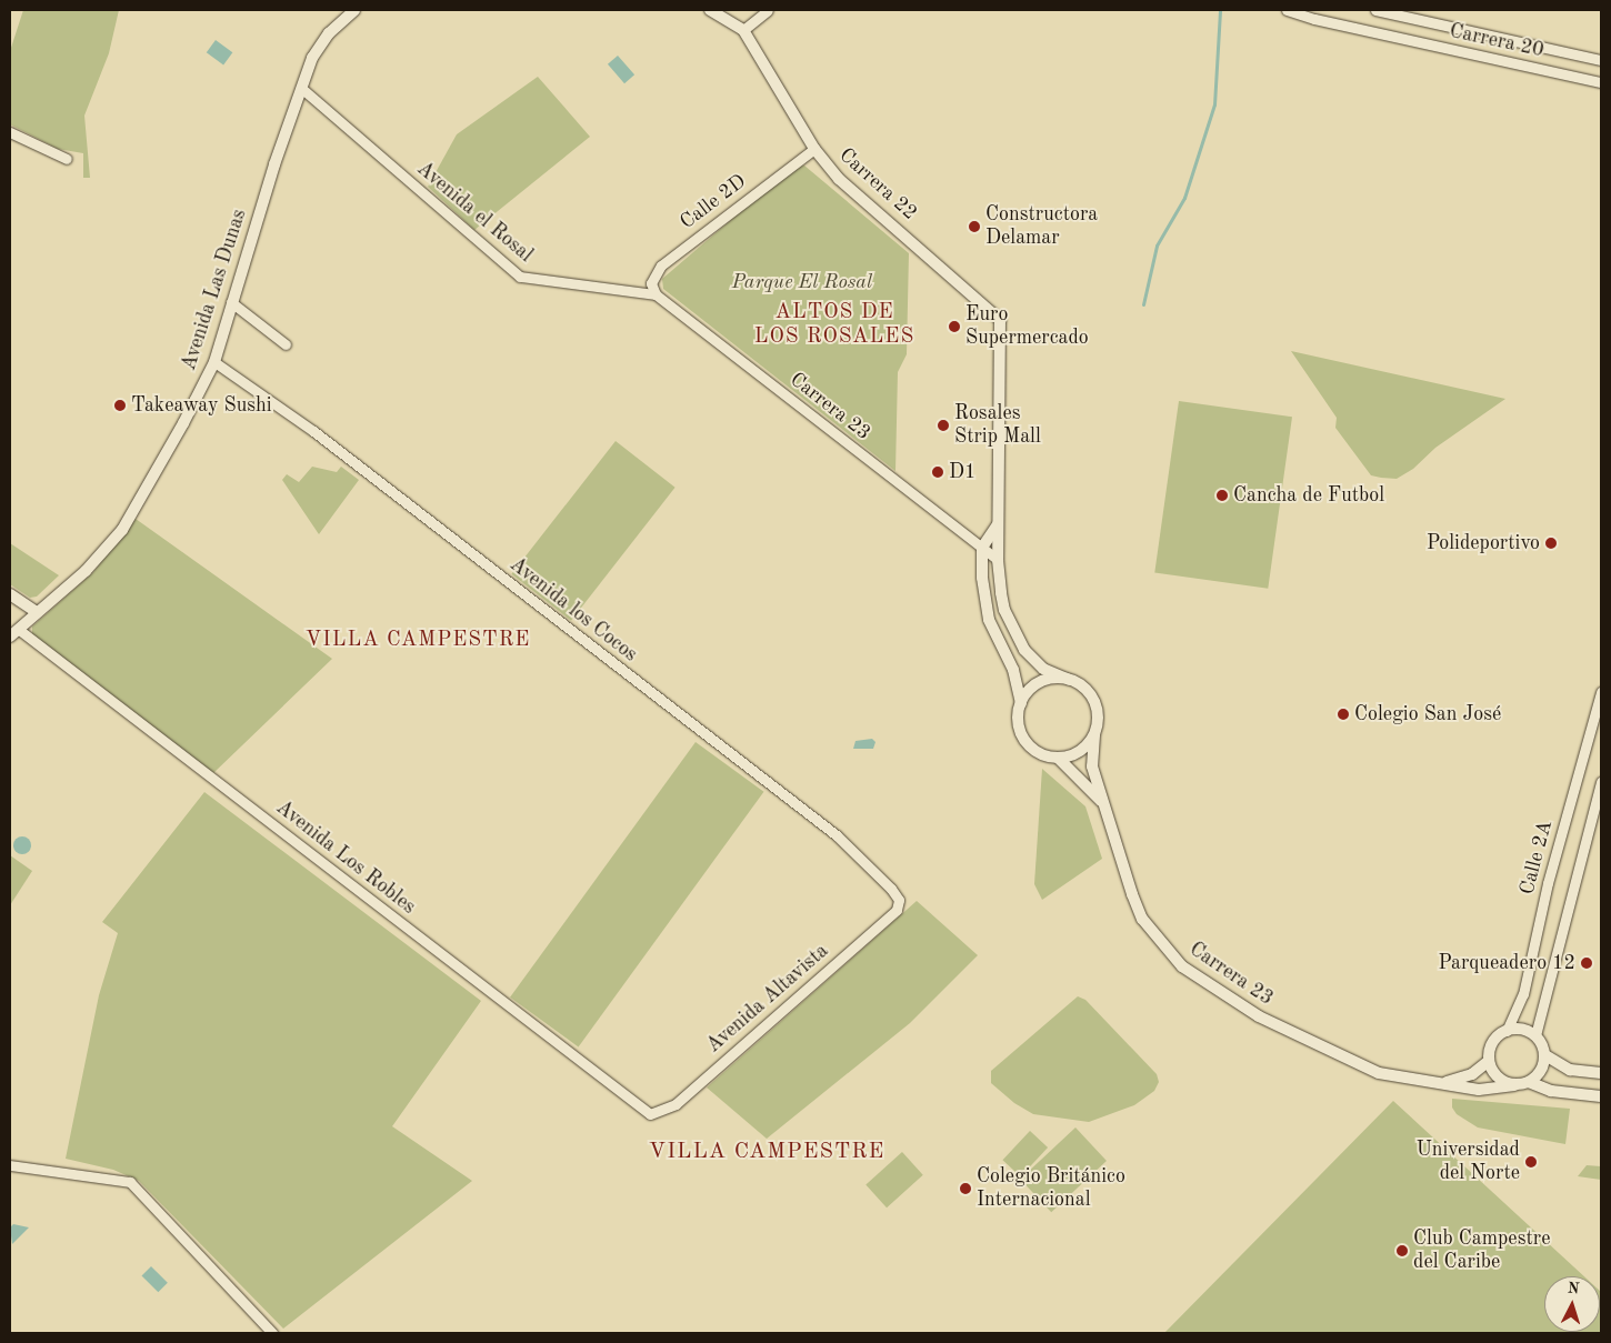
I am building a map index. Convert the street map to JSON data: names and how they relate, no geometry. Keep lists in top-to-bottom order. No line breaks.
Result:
{"streets":{"street":["Carrera 20","Carrera 22","Calle 2D","Avenida el Rosal","Avenida Las Dunas","Carrera 23","Avenida los Cocos","Avenida Los Robles","Calle 2A","Avenida Altavista"]},"crossings":[["Carrera 22","Calle 2D"],["Calle 2D","Avenida el Rosal"],["Calle 2D","Carrera 23"],["Avenida el Rosal","Avenida Las Dunas"],["Avenida el Rosal","Carrera 23"],["Avenida Las Dunas","Avenida los Cocos"],["Avenida Las Dunas","Avenida Los Robles"],["Carrera 23","Calle 2A"],["Avenida los Cocos","Avenida Altavista"],["Avenida Los Robles","Avenida Altavista"]],"districts":["ALTOS DE LOS ROSALES","VILLA CAMPESTRE","VILLA CAMPESTRE"],"parks":["Parque El Rosal"],"places":["Constructora Delamar","Euro Supermercado","Takeaway Sushi","Rosales Strip Mall","D1","Cancha de Futbol","Polideportivo","Colegio San José","Parqueadero 12","Universidad del Norte","Colegio Británico Internacional","Club Campestre del Caribe"],"north":"top"}
